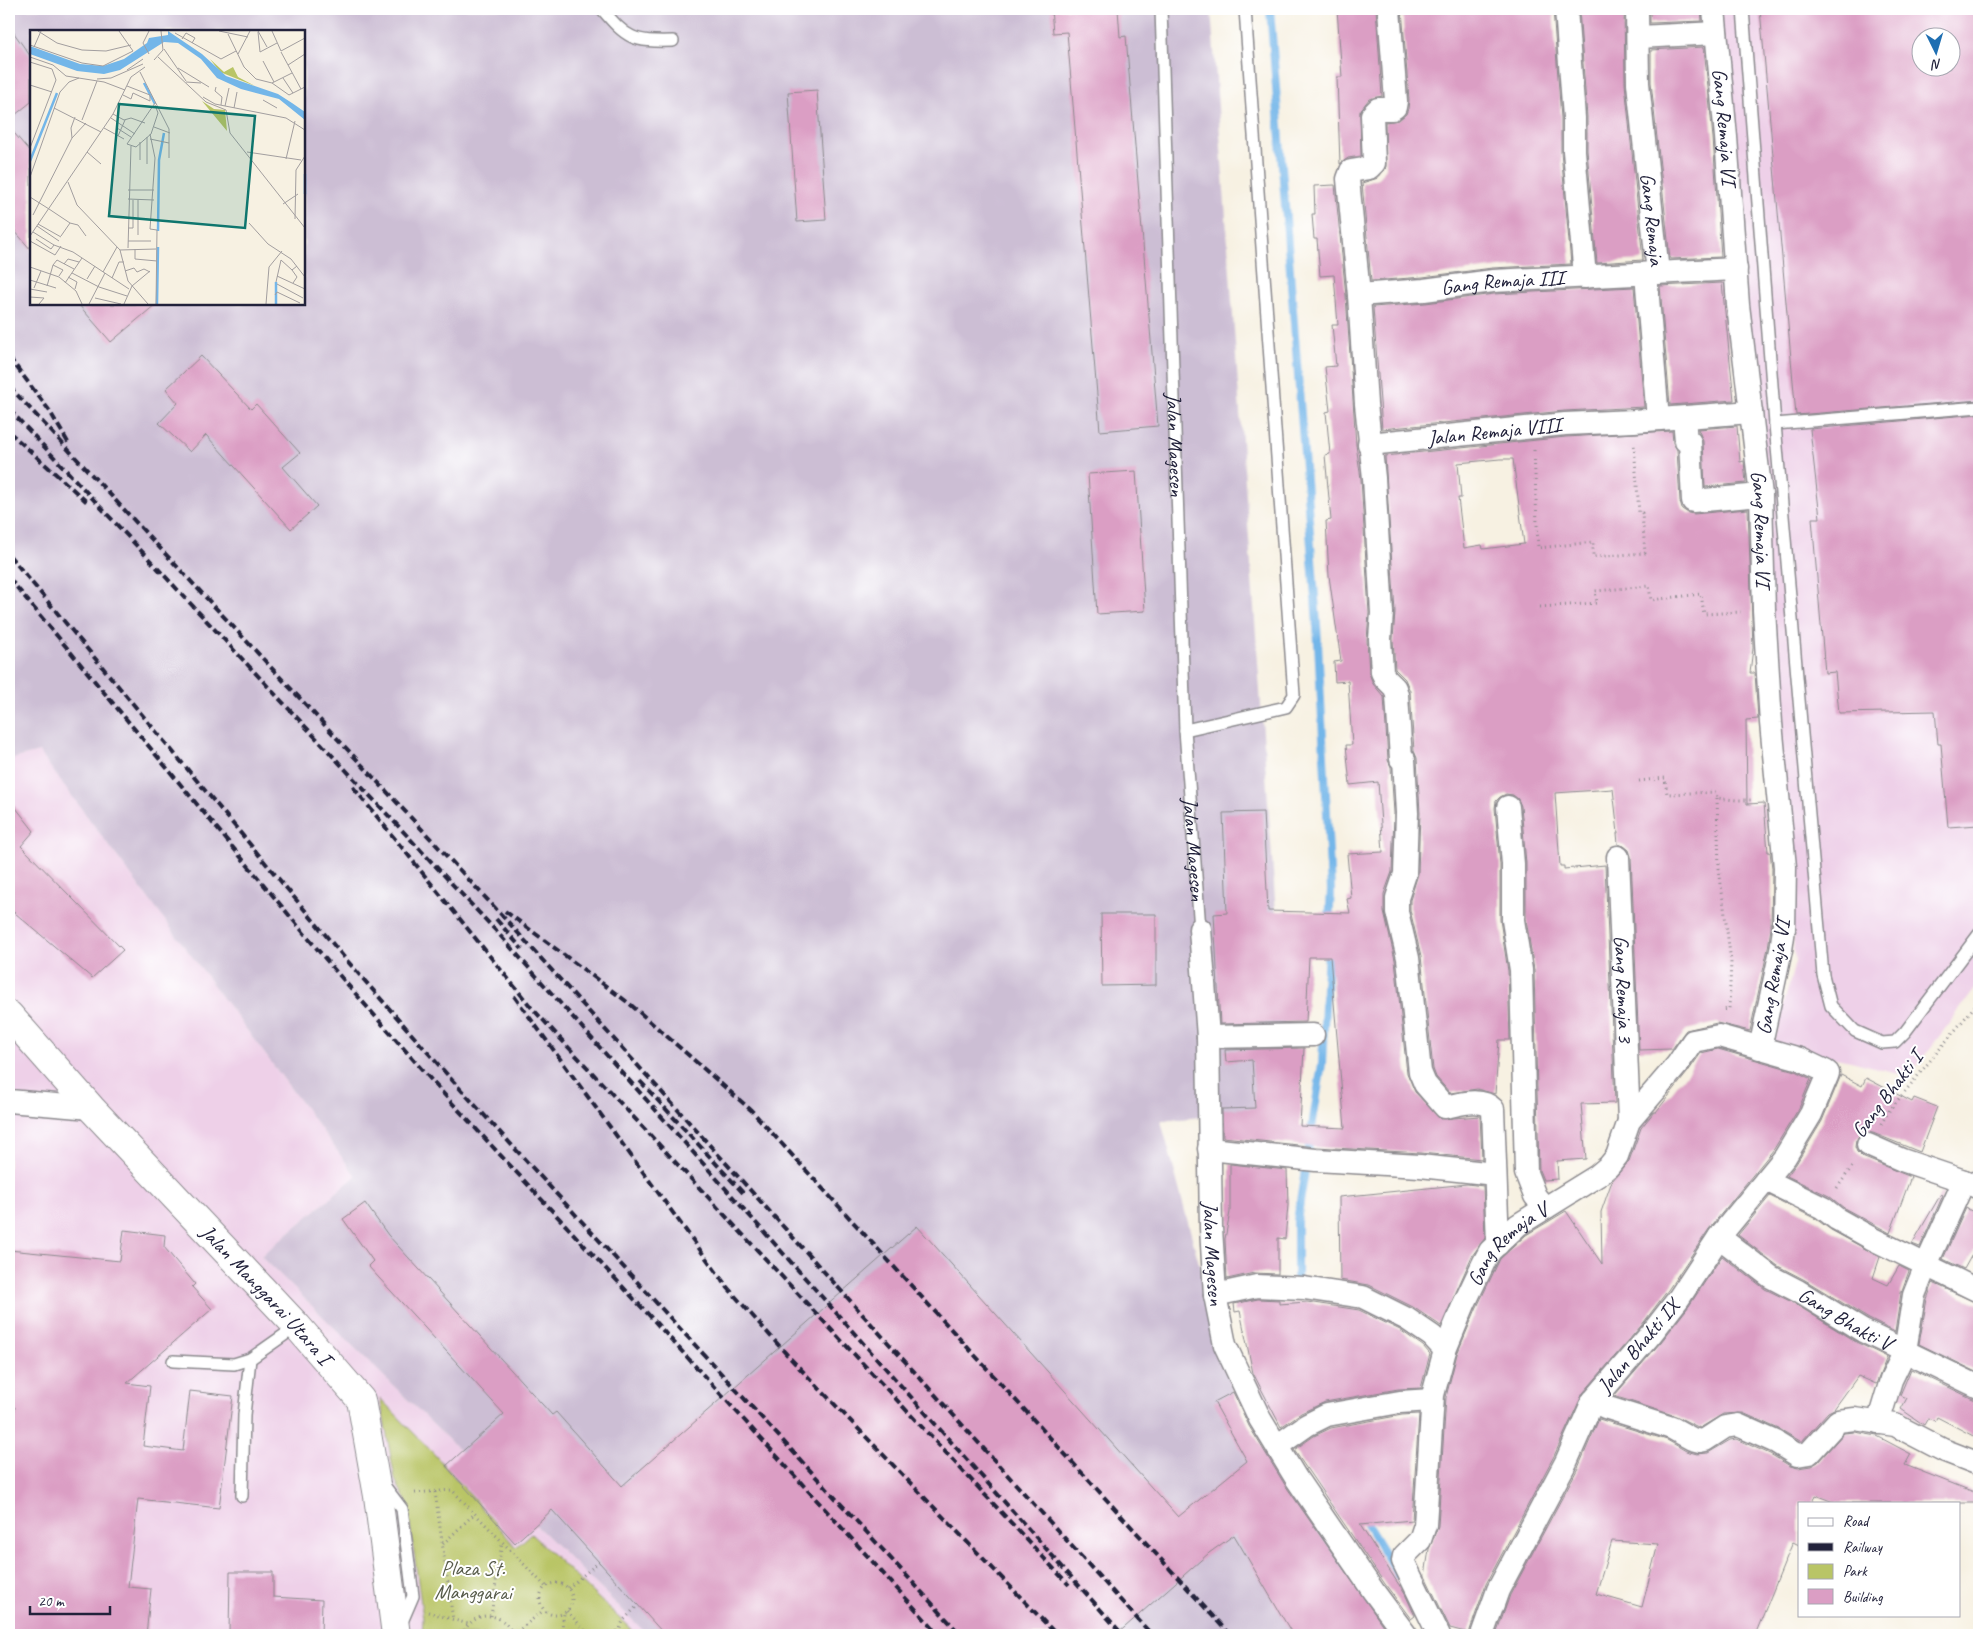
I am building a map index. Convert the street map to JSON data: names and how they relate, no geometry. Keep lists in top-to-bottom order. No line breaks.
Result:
{"streets":{"street":["Gang Remaja VI","Gang Remaja","Gang Remaja III","Jalan Remaja VIII","Jalan Magesen","Gang Remaja 3","Gang Remaja V","Jalan Manggarai Utara I","Gang Bhakti V","Jalan Bhakti IX"],"path":["Gang Bhakti I"]},"crossings":[["Gang Remaja VI","Gang Remaja III"],["Gang Remaja VI","Jalan Remaja VIII"],["Gang Remaja VI","Gang Remaja V"],["Gang Remaja","Gang Remaja III"],["Gang Remaja","Jalan Remaja VIII"],["Gang Remaja 3","Gang Remaja V"],["Gang Remaja V","Jalan Bhakti IX"],["Gang Bhakti V","Jalan Bhakti IX"]],"parks":["Plaza St. Manggarai"],"legend":["Road","Railway","Park","Building"],"scale_bar":"20 m","north":"bottom"}
